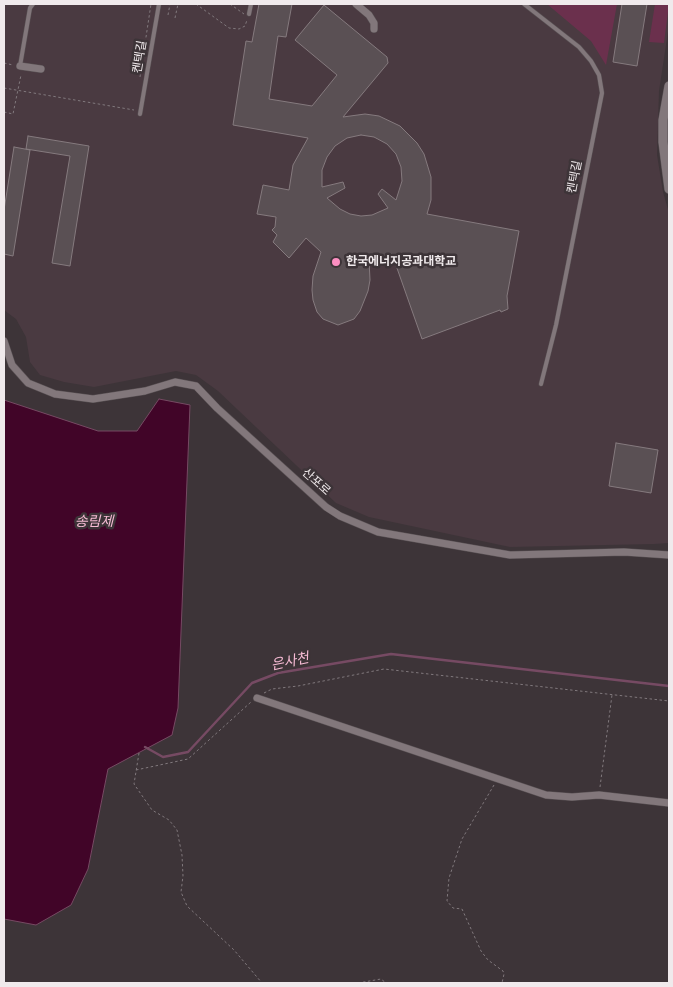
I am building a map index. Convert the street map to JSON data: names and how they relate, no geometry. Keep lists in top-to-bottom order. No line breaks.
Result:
{"streets":{"street":["산포로"],"lane":["켄텍길"]},"water":["송림제","은사천"],"places":["한국에너지공과대학교"]}
